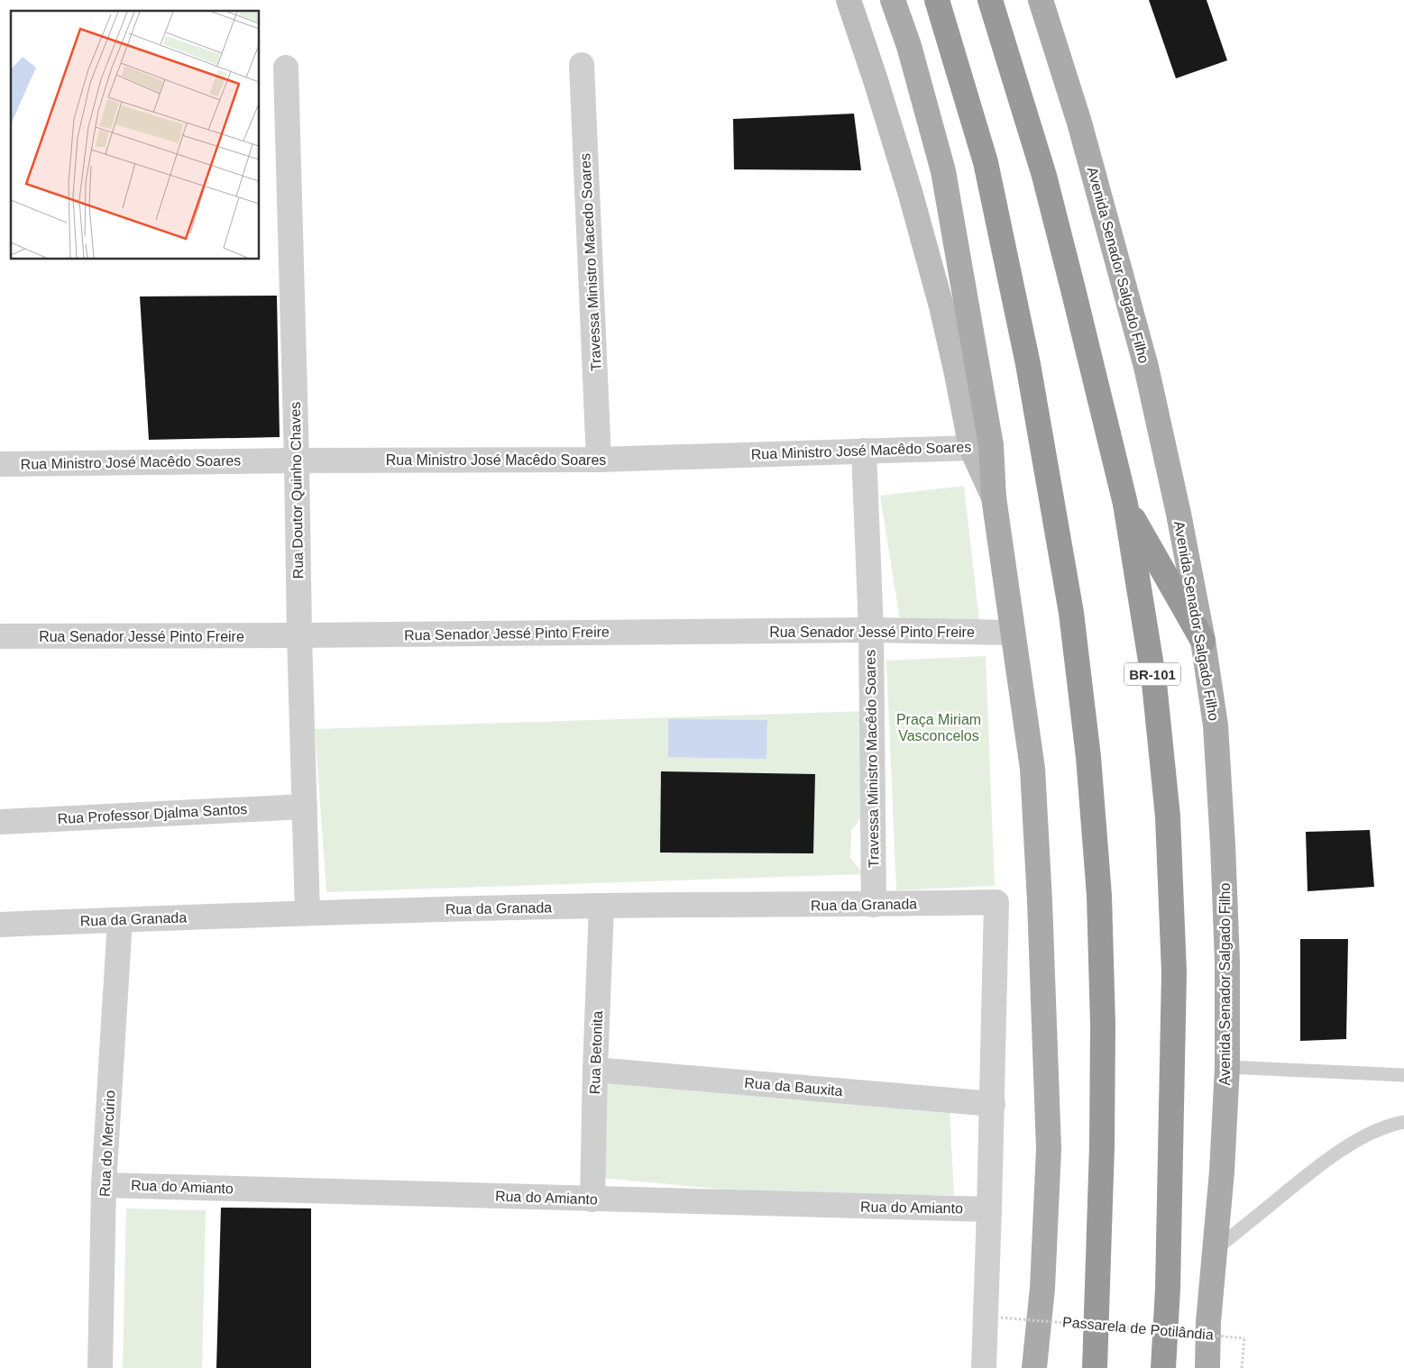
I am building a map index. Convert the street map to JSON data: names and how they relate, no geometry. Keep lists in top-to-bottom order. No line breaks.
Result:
{"streets":{"highway":["BR-101"],"main road":["Avenida Senador Salgado Filho"],"street":["Travessa Ministro Macedo Soares","Rua Ministro José Macêdo Soares","Rua Doutor Quinho Chaves","Rua Senador Jessé Pinto Freire","Travessa Ministro Macêdo Soares","Rua Professor Djalma Santos","Rua da Granada","Rua Betonita","Rua da Bauxita","Rua do Mercúrio","Rua do Amianto"],"path":["Passarela de Potilândia"]},"crossings":[["Travessa Ministro Macedo Soares","Rua Ministro José Macêdo Soares"],["Rua Ministro José Macêdo Soares","Rua Doutor Quinho Chaves"],["Rua Ministro José Macêdo Soares","Travessa Ministro Macêdo Soares"],["Rua Doutor Quinho Chaves","Rua Senador Jessé Pinto Freire"],["Rua Doutor Quinho Chaves","Rua Professor Djalma Santos"],["Rua Doutor Quinho Chaves","Rua da Granada"],["Rua Senador Jessé Pinto Freire","Travessa Ministro Macêdo Soares"],["Travessa Ministro Macêdo Soares","Rua da Granada"],["Rua da Granada","Rua Betonita"],["Rua da Granada","Rua da Bauxita"],["Rua da Granada","Rua do Mercúrio"],["Rua Betonita","Rua da Bauxita"],["Rua Betonita","Rua do Amianto"],["Rua do Mercúrio","Rua do Amianto"]],"parks":["Praça Miriam Vasconcelos"]}
